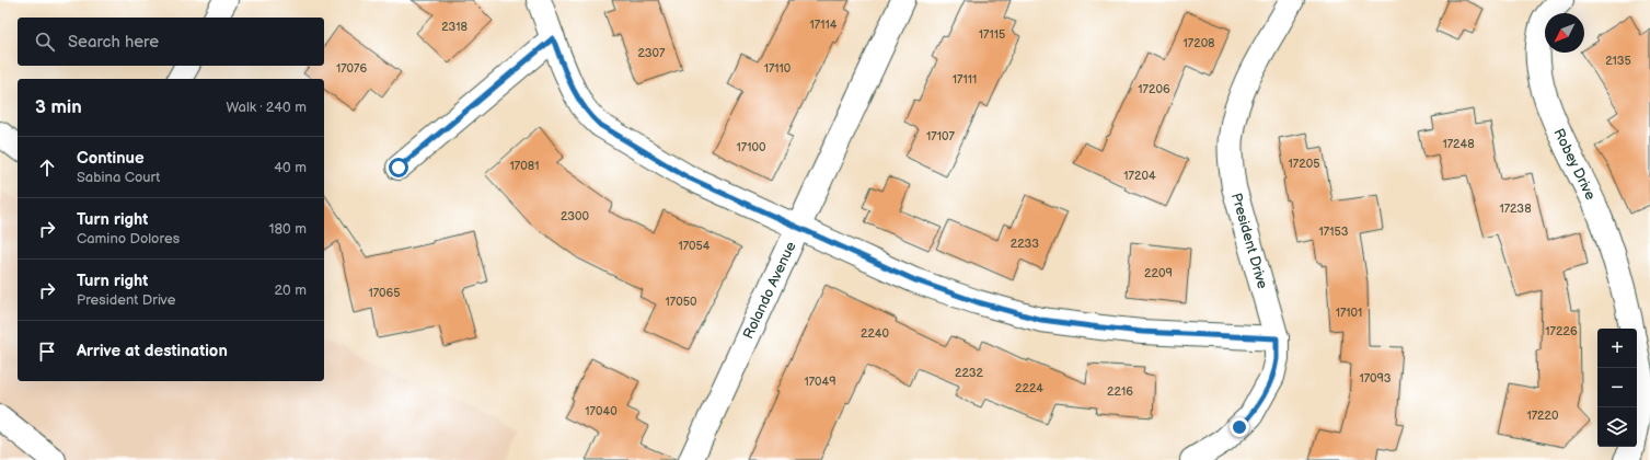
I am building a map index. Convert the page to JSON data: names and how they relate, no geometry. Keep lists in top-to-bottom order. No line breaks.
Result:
{"streets":{"street":["Robey Drive","President Drive","Rolando Avenue"]},"house_numbers":["17114","2318","17115","17208","2307","2135","17076","17110","17111","17206","17107","17248","17100","17205","17081","17204","17238","2300","17153","2233","17054","2209","17065","17050","17101","17226","2240","2232","17093","17049","2224","2216","17040","17220"],"north":"bottom left","page":{"search":"Search here","heading":["3 min","Walk · 240 m"],"list":[["Continue","Sabina Court","40 m"],["Turn right","Camino Dolores","180 m"],["Turn right","President Drive","20 m"],"Arrive at destination"],"map_buttons":["+","−"]}}
